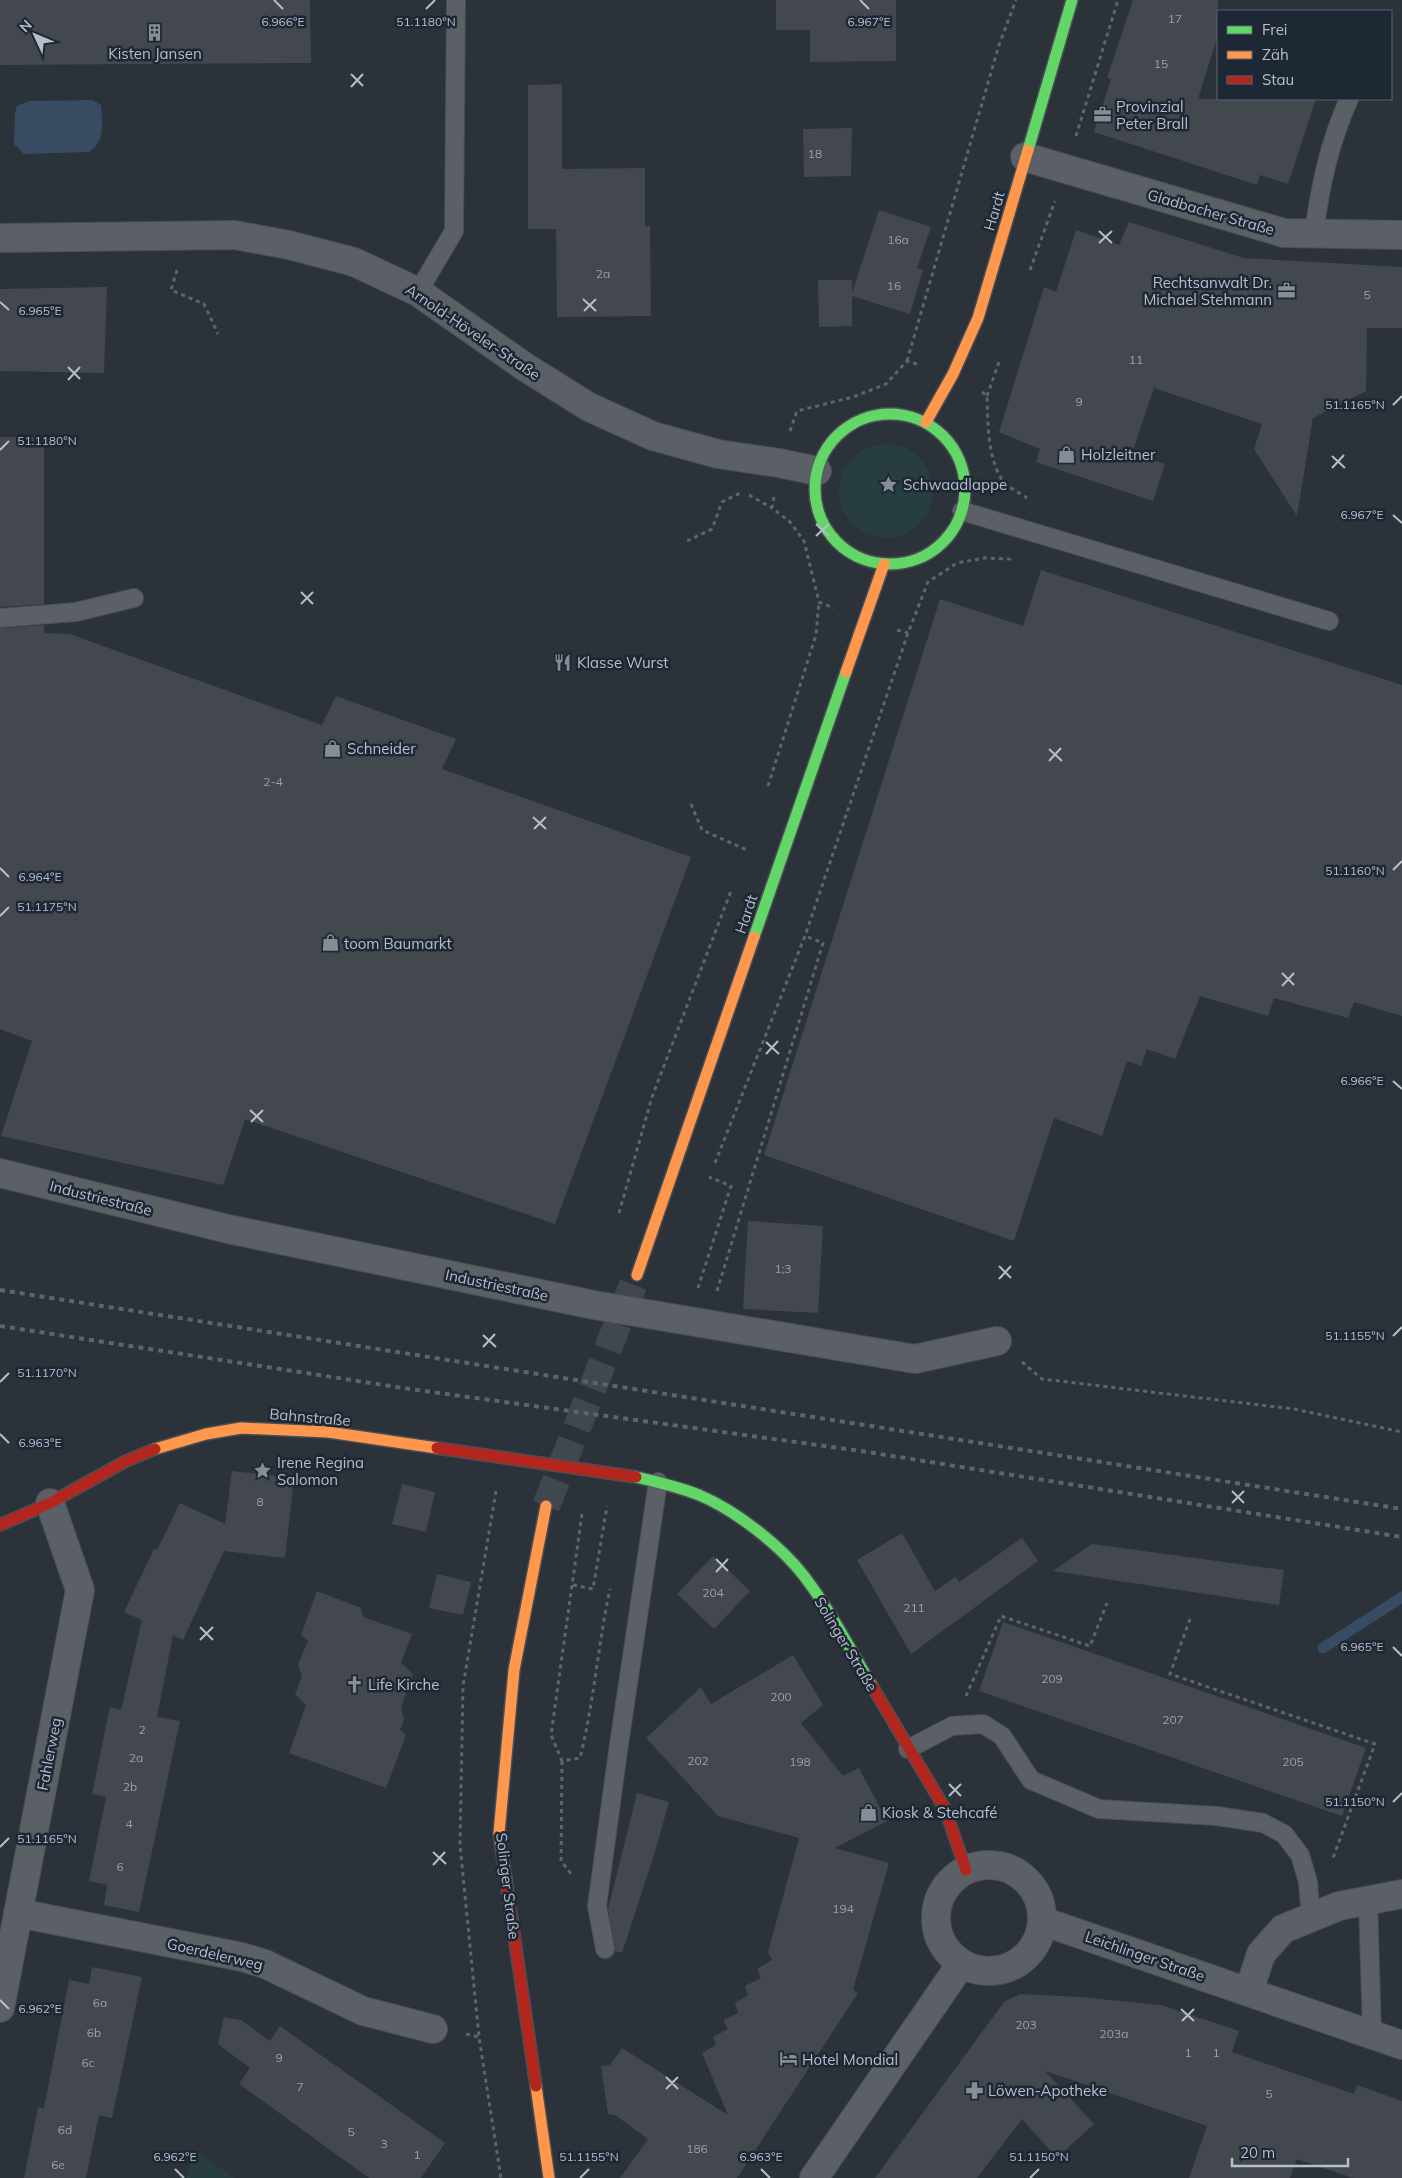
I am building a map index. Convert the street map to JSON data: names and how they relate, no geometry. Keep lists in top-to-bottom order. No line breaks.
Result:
{"streets":{"main road":["Hardt","Bahnstraße","Solinger Straße"],"street":["Gladbacher Straße","Arnold-Höveler-Straße","Industriestraße","Fahlerweg","Goerdelerweg","Leichlinger Straße"]},"crossings":[["Hardt","Gladbacher Straße"],["Hardt","Arnold-Höveler-Straße"],["Bahnstraße","Solinger Straße"],["Bahnstraße","Fahlerweg"],["Solinger Straße","Leichlinger Straße"],["Fahlerweg","Goerdelerweg"]],"places":{"building":["Kisten Jansen"],"office":["Provinzial Peter Brall","Rechtsanwalt Dr. Michael Stehmann"],"shop":["Holzleitner","Schneider","toom Baumarkt","Kiosk & Stehcafé"],"place":["Schwaadlappe","Irene Regina Salomon"],"restaurant":["Klasse Wurst"],"church":["Life Kirche"],"hotel":["Hotel Mondial"],"pharmacy":["Löwen-Apotheke"]},"house_numbers":["17","15","18","16a","2a","16","5","11","9","2-4","1;3","8","204","211","209","200","207","2","2a","202","198","205","2b","4","6","194","6a","203","6b","203a","1","1","9","6c","7","5","6d","5","3","186","1","6e"],"legend":["Frei","Zäh","Stau"],"scale_bar":"20 m","north":"top left","coordinates":["6.966°E","6.967°E","51.1180°N","6.965°E","51.1165°N","51.1160°N","6.964°E","51.1175°N","51.1155°N","51.1170°N","6.963°E","51.1150°N","6.962°E"]}
